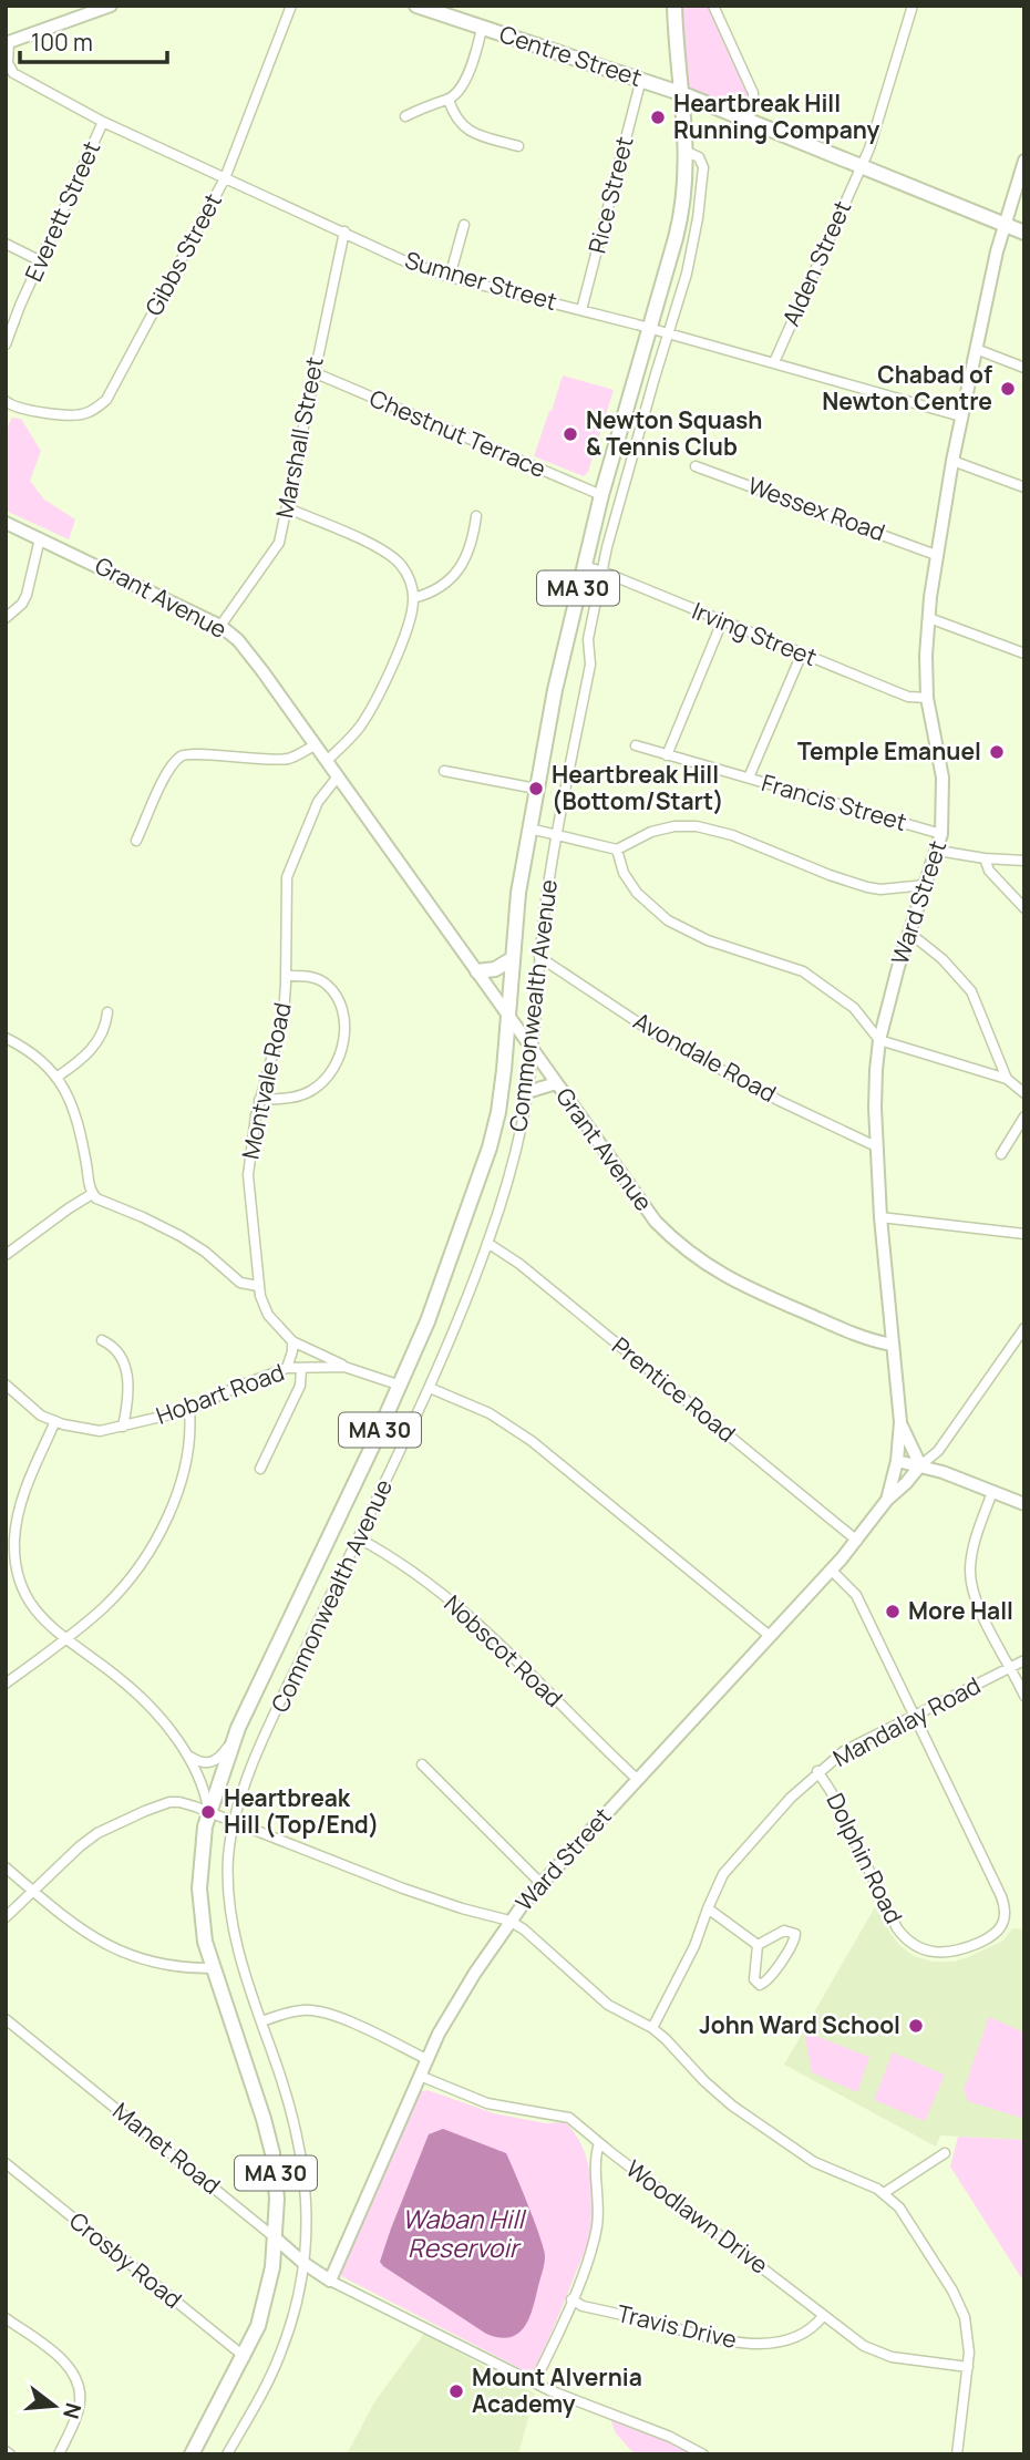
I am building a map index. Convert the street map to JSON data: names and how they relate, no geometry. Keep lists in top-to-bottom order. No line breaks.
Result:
{"streets":{"main road":["Centre Street","MA 30","Commonwealth Avenue"],"street":["Rice Street","Everett Street","Gibbs Street","Alden Street","Sumner Street","Chestnut Terrace","Marshall Street","Wessex Road","Grant Avenue","Irving Street","Francis Street","Ward Street","Avondale Road","Montvale Road","Prentice Road","Hobart Road","Nobscot Road","Mandalay Road","Dolphin Road","Manet Road","Woodlawn Drive","Crosby Road","Travis Drive"]},"crossings":[["Centre Street","Rice Street"],["Centre Street","Alden Street"],["Centre Street","Ward Street"],["Centre Street","Commonwealth Avenue"],["Rice Street","Sumner Street"],["Everett Street","Sumner Street"],["Gibbs Street","Sumner Street"],["Alden Street","Sumner Street"],["Sumner Street","Marshall Street"],["Sumner Street","Ward Street"],["Sumner Street","Commonwealth Avenue"],["Chestnut Terrace","Marshall Street"],["Chestnut Terrace","Commonwealth Avenue"],["Marshall Street","Grant Avenue"],["Wessex Road","Ward Street"],["Grant Avenue","Ward Street"],["Grant Avenue","Commonwealth Avenue"],["Grant Avenue","Montvale Road"],["Irving Street","Ward Street"],["Irving Street","Commonwealth Avenue"],["Francis Street","Ward Street"],["Ward Street","Avondale Road"],["Ward Street","Prentice Road"],["Ward Street","Nobscot Road"],["Ward Street","Manet Road"],["Ward Street","Woodlawn Drive"],["Commonwealth Avenue","Avondale Road"],["Commonwealth Avenue","Prentice Road"],["Commonwealth Avenue","Hobart Road"],["Commonwealth Avenue","Nobscot Road"],["Commonwealth Avenue","Manet Road"],["Commonwealth Avenue","Crosby Road"],["Montvale Road","Hobart Road"],["Mandalay Road","Dolphin Road"],["Woodlawn Drive","Travis Drive"]],"water":["Waban Hill Reservoir"],"places":["Heartbreak Hill Running Company","Chabad of Newton Centre","Newton Squash & Tennis Club","Temple Emanuel","Heartbreak Hill (Bottom/Start)","More Hall","Heartbreak Hill (Top/End)","John Ward School","Mount Alvernia Academy"],"scale_bar":"100 m","north":"right"}
